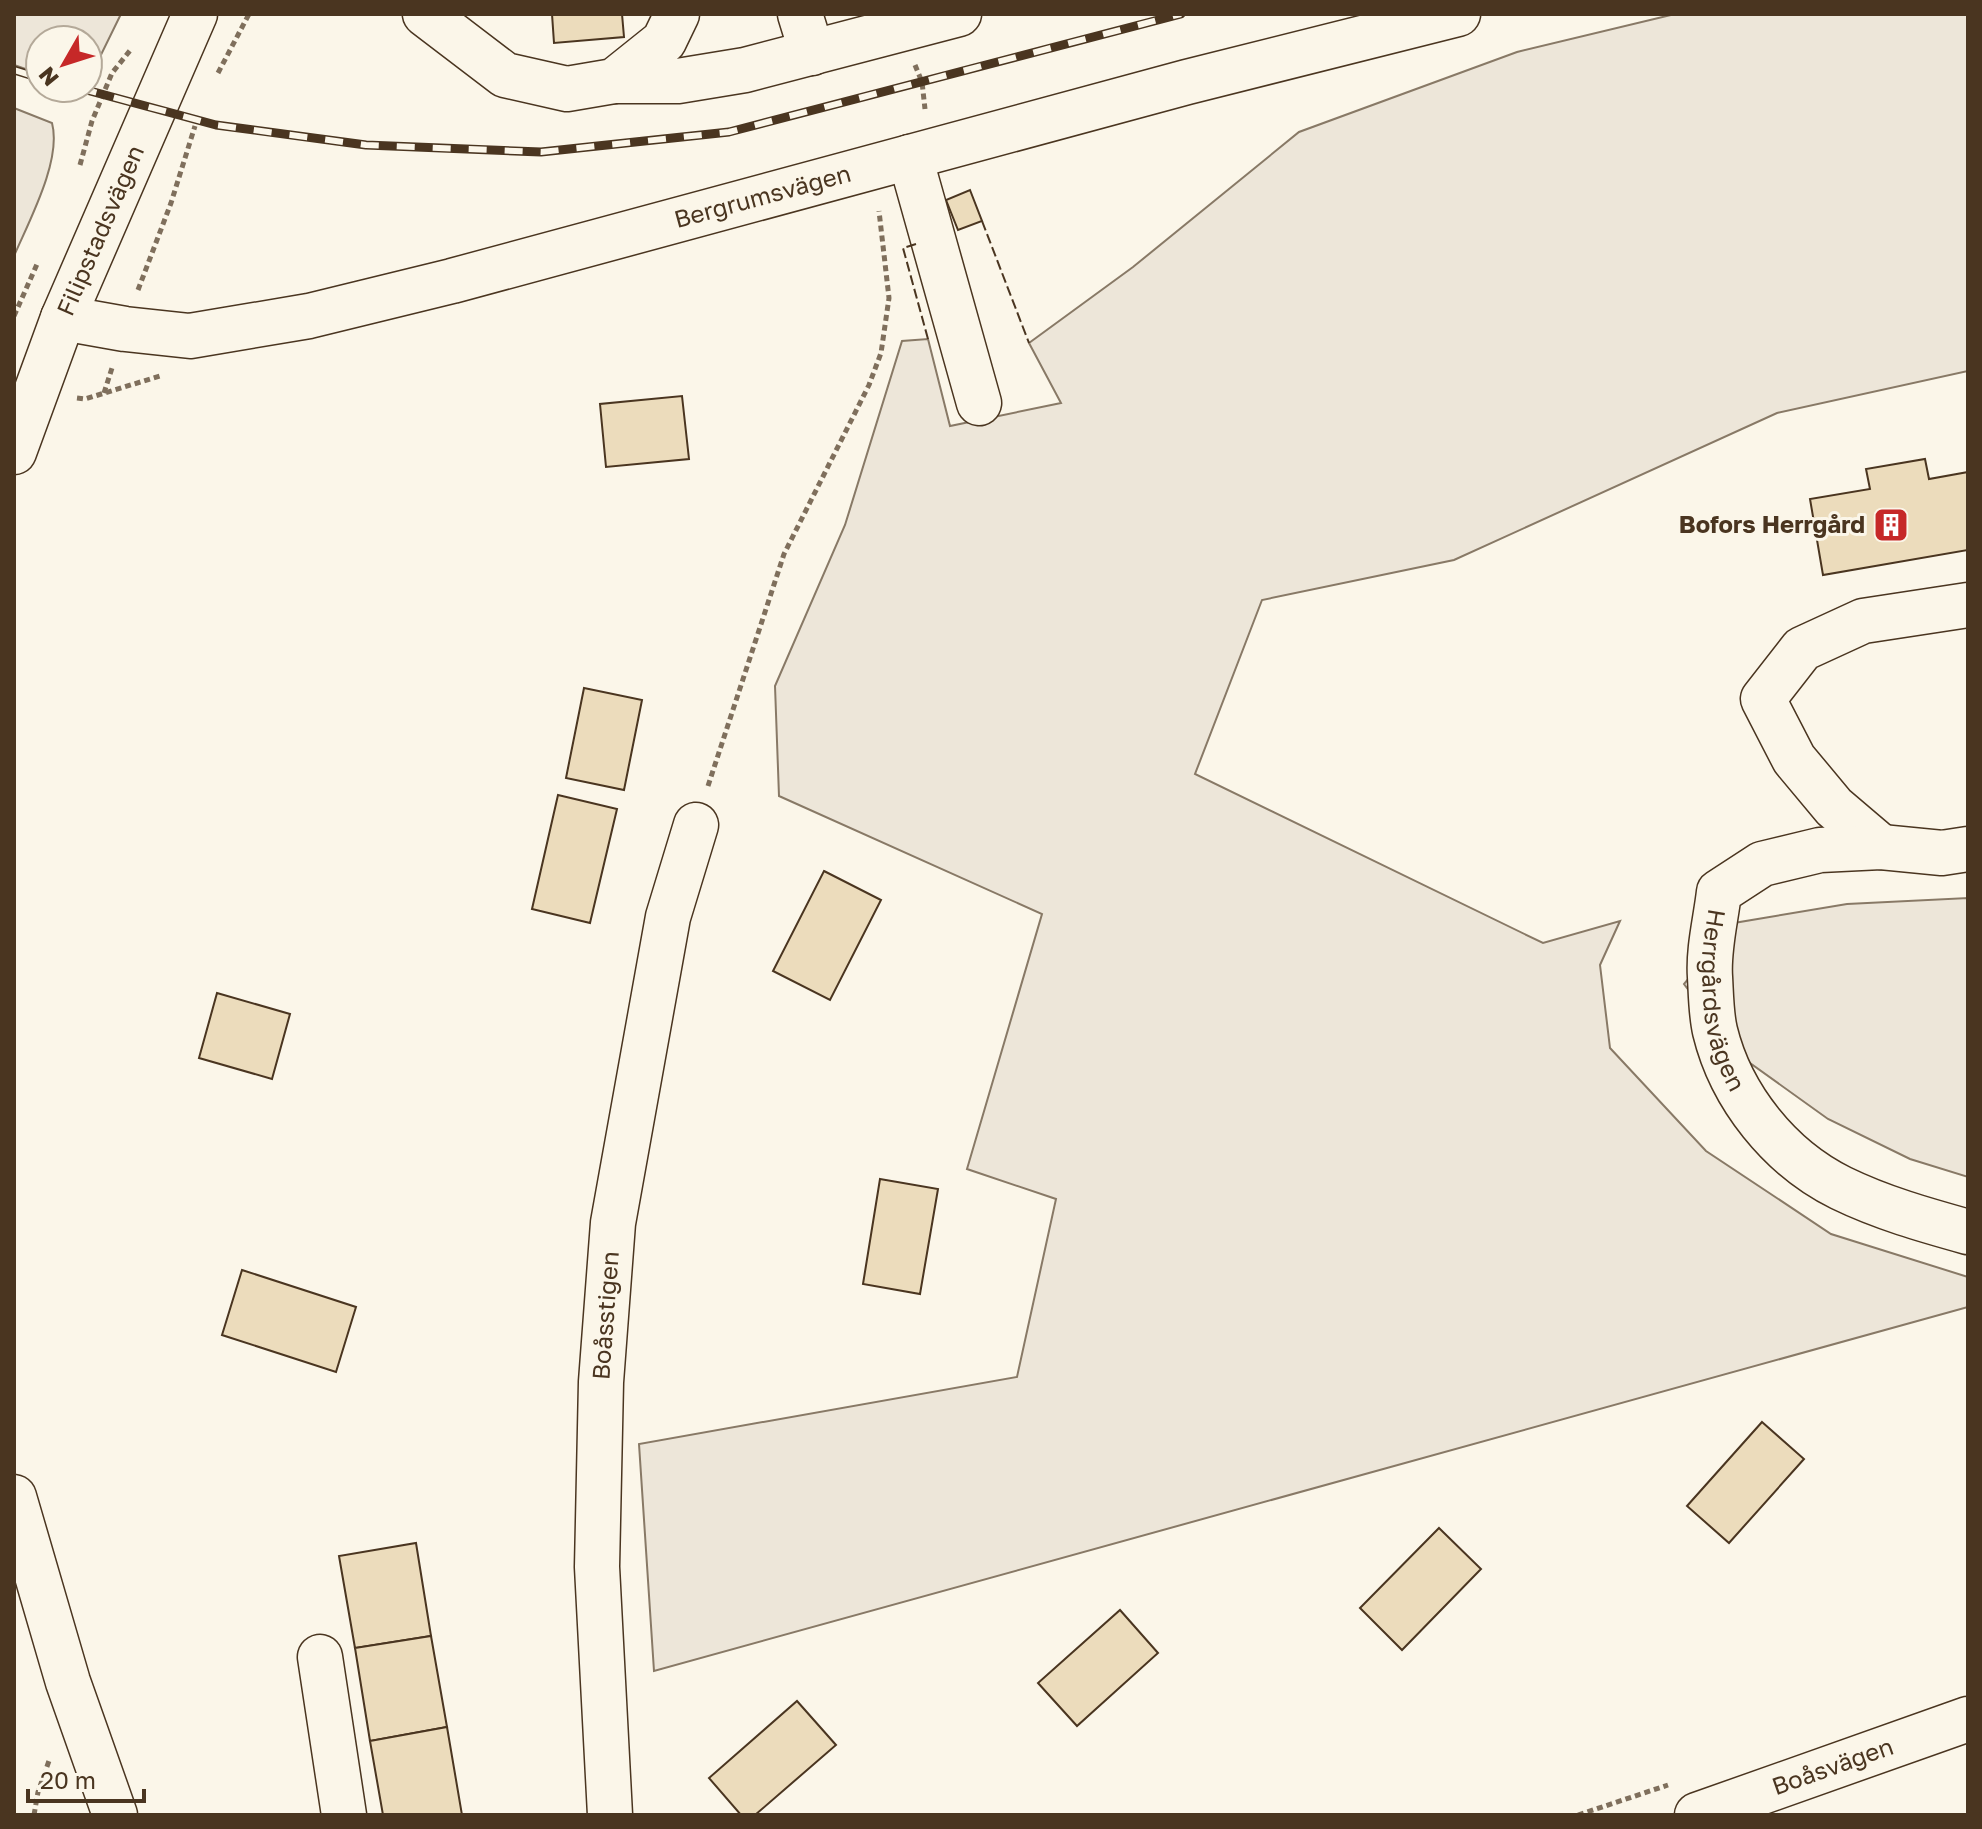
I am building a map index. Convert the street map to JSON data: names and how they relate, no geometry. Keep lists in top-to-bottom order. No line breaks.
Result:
{"streets":{"street":["Bergrumsvägen","Filipstadsvägen","Herrgårdsvägen","Boåsstigen","Boåsvägen"]},"crossings":[["Bergrumsvägen","Filipstadsvägen"]],"places":{"building":["Bofors Herrgård"]},"scale_bar":"20 m","north":"bottom left"}
